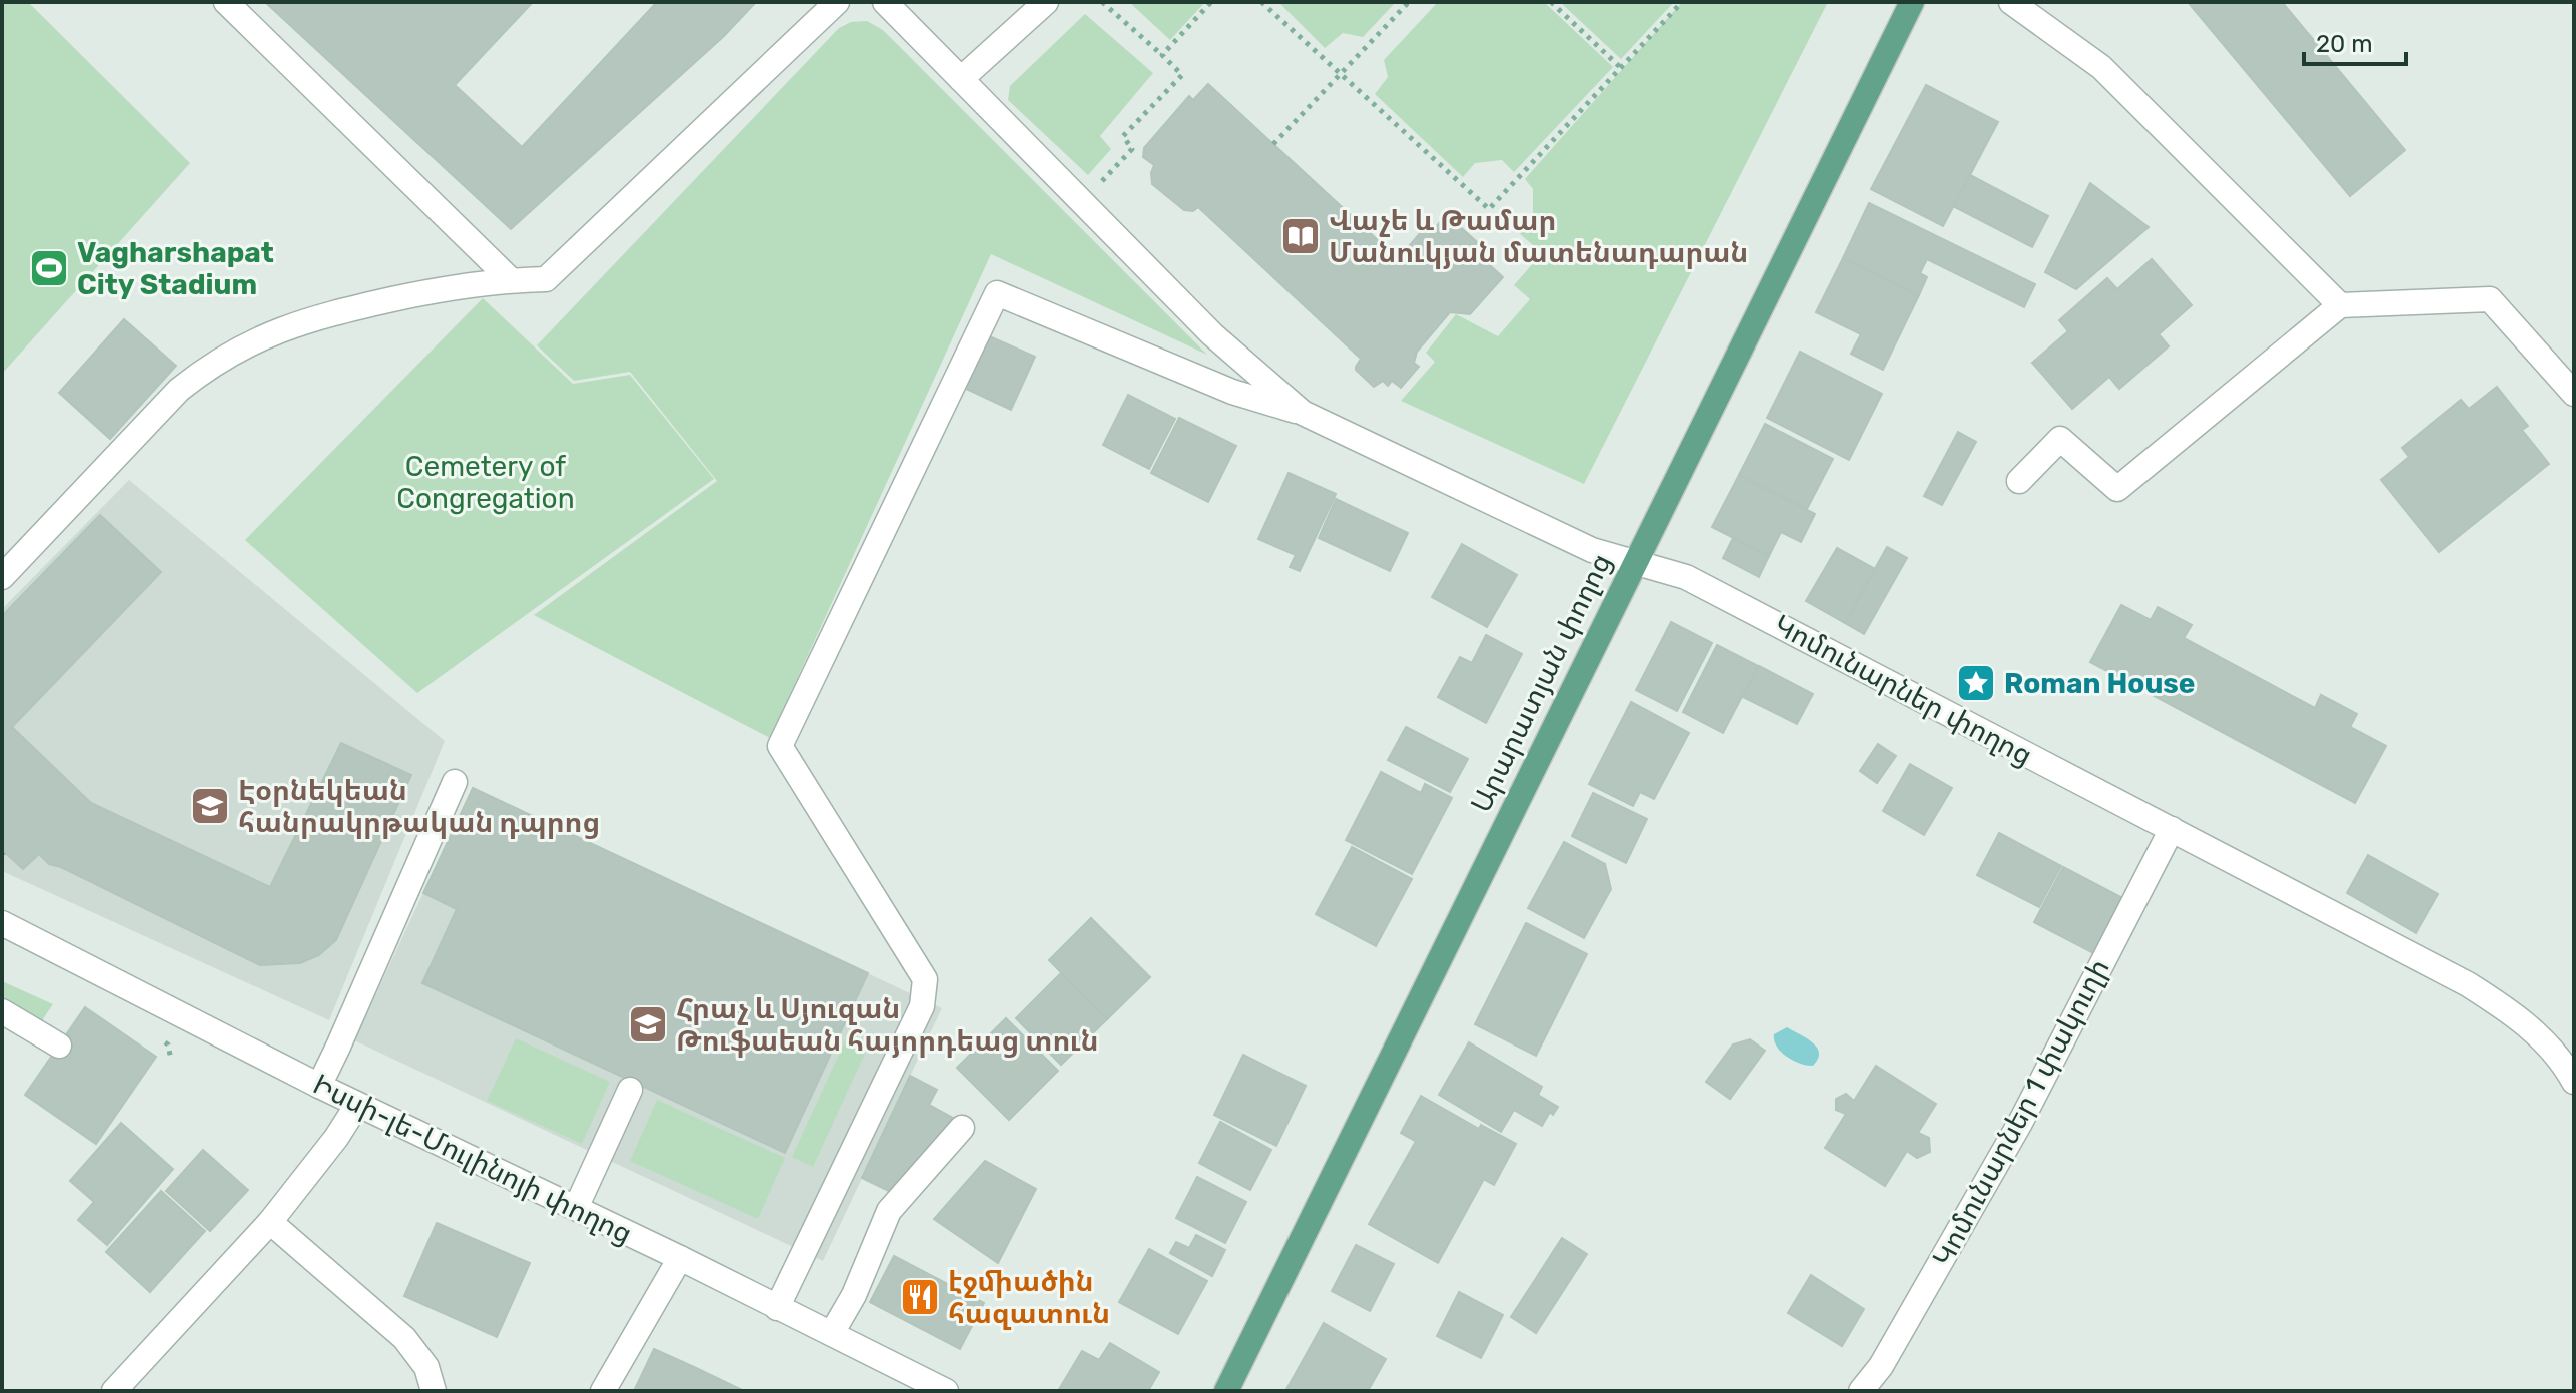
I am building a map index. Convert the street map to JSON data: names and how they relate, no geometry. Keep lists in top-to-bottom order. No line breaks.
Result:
{"streets":{"main road":["Արարատյան փողոց"],"street":["Կոմունարներ փողոց","Կոմունարներ 1 փակուղի","Իսսի-լե-Մուլինոյի փողոց"]},"crossings":[["Արարատյան փողոց","Կոմունարներ փողոց"],["Կոմունարներ փողոց","Կոմունարներ 1 փակուղի"]],"parks":["Cemetery of Congregation"],"places":{"library":["Վաչե և Թամար Մանուկյան մատենադարան"],"sports":["Vagharshapat City Stadium"],"place":["Roman House"],"school or university":["Էօրնեկեան հանրակրթական դպրոց","Հրաչ և Սյուզան Թուֆաեան հայորդեաց տուն"],"restaurant":["էջմիածին հազատուն"]},"scale_bar":"20 m"}
